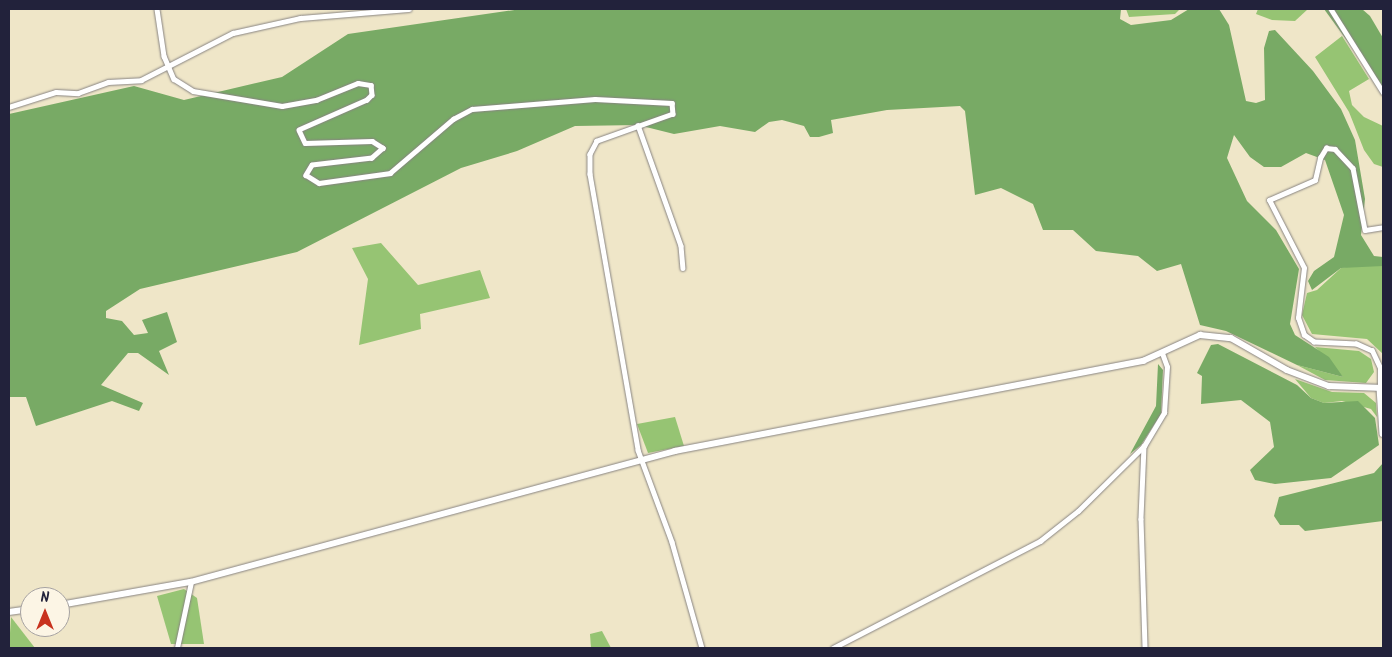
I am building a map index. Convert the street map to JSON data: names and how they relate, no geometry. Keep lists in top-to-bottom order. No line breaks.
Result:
{"north":"top"}
